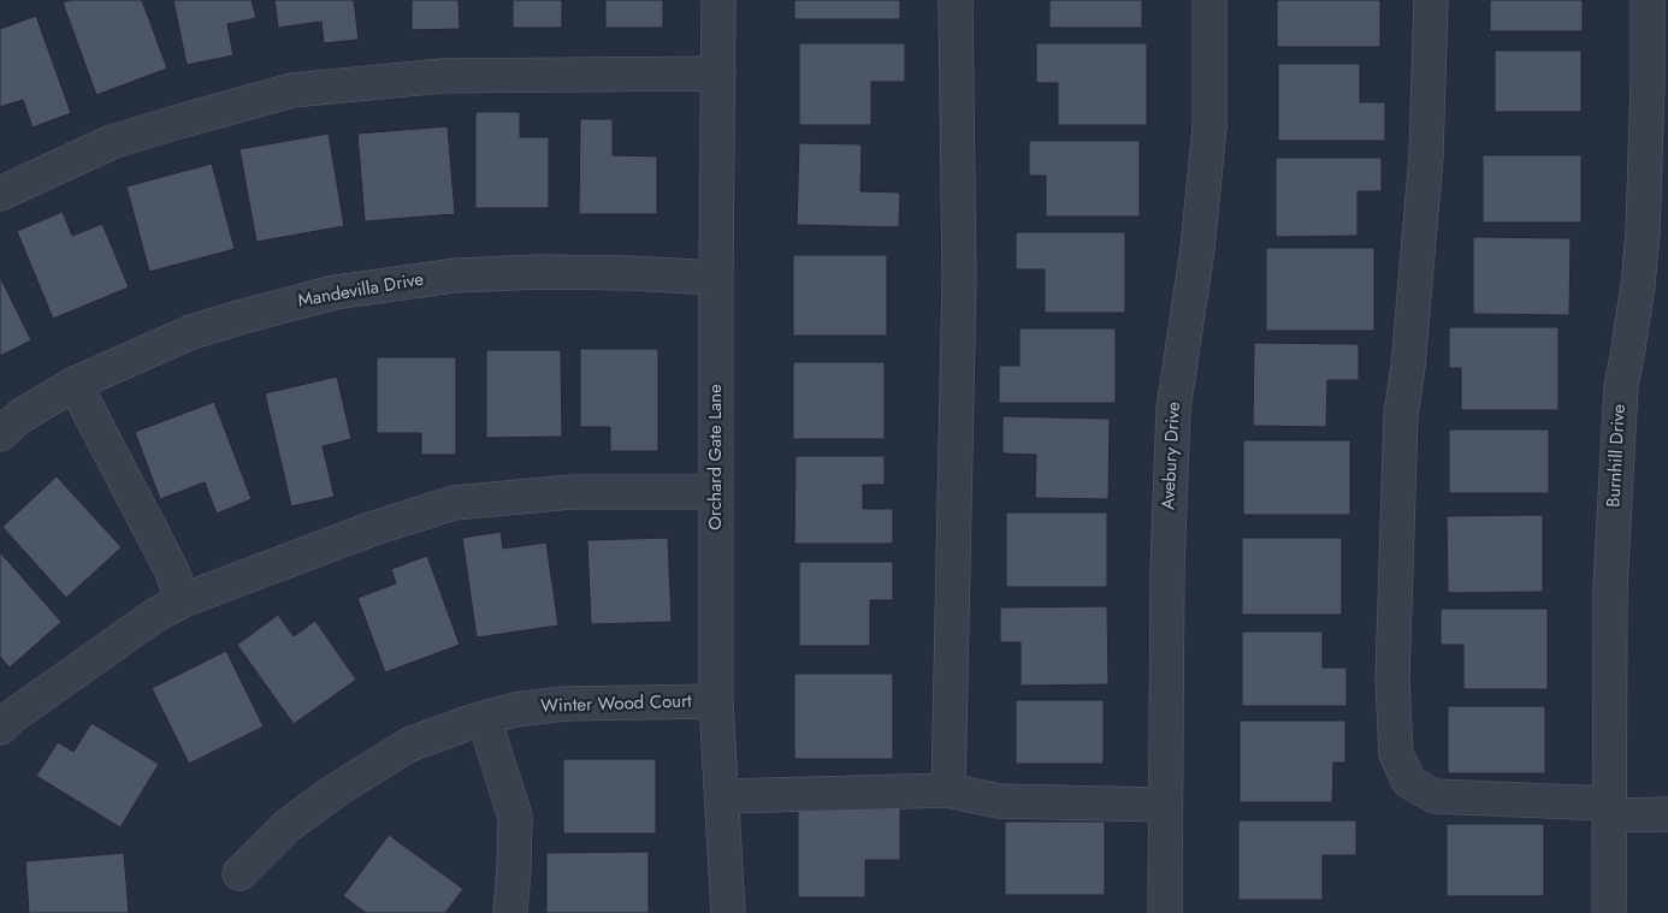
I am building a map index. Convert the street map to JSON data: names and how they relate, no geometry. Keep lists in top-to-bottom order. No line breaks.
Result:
{"streets":{"street":["Mandevilla Drive","Avebury Drive","Burnhill Drive","Orchard Gate Lane","Winter Wood Court"]},"crossings":[["Mandevilla Drive","Orchard Gate Lane"],["Orchard Gate Lane","Winter Wood Court"]]}
